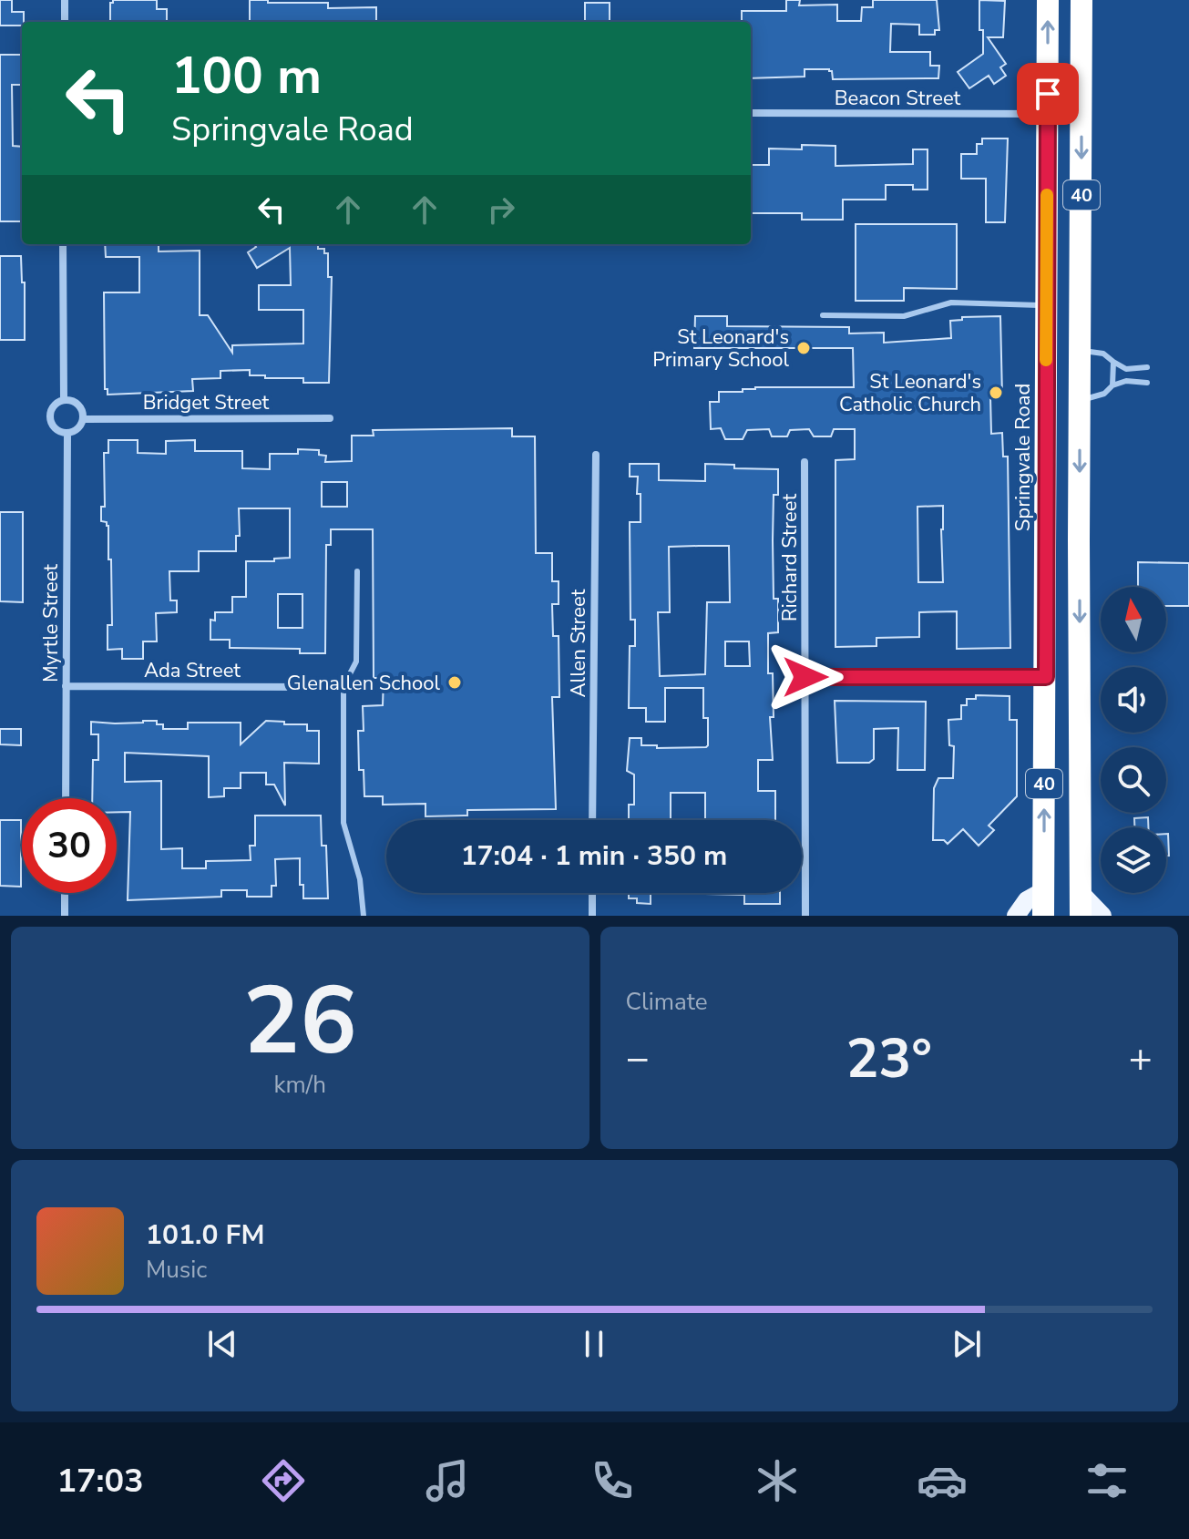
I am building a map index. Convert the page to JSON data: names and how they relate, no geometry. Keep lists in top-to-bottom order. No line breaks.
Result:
{"streets":{"highway":["40","Springvale Road"],"street":["Beacon Street","Bridget Street","Richard Street","Myrtle Street","Allen Street","Ada Street"]},"crossings":[["Beacon Street","Springvale Road"],["Bridget Street","Myrtle Street"],["Myrtle Street","Ada Street"]],"places":["St Leonard's Primary School","St Leonard's Catholic Church","Glenallen School"],"north":"top","page":{"turn":["100 m","Springvale Road"],"limit":"30","trip":"17:04 · 1 min · 350 m","tile":[["26","km/h"],"Climate"],"heat":["−","23°","+"],"song":["101.0 FM","Music"],"tabs":"17:03"}}
